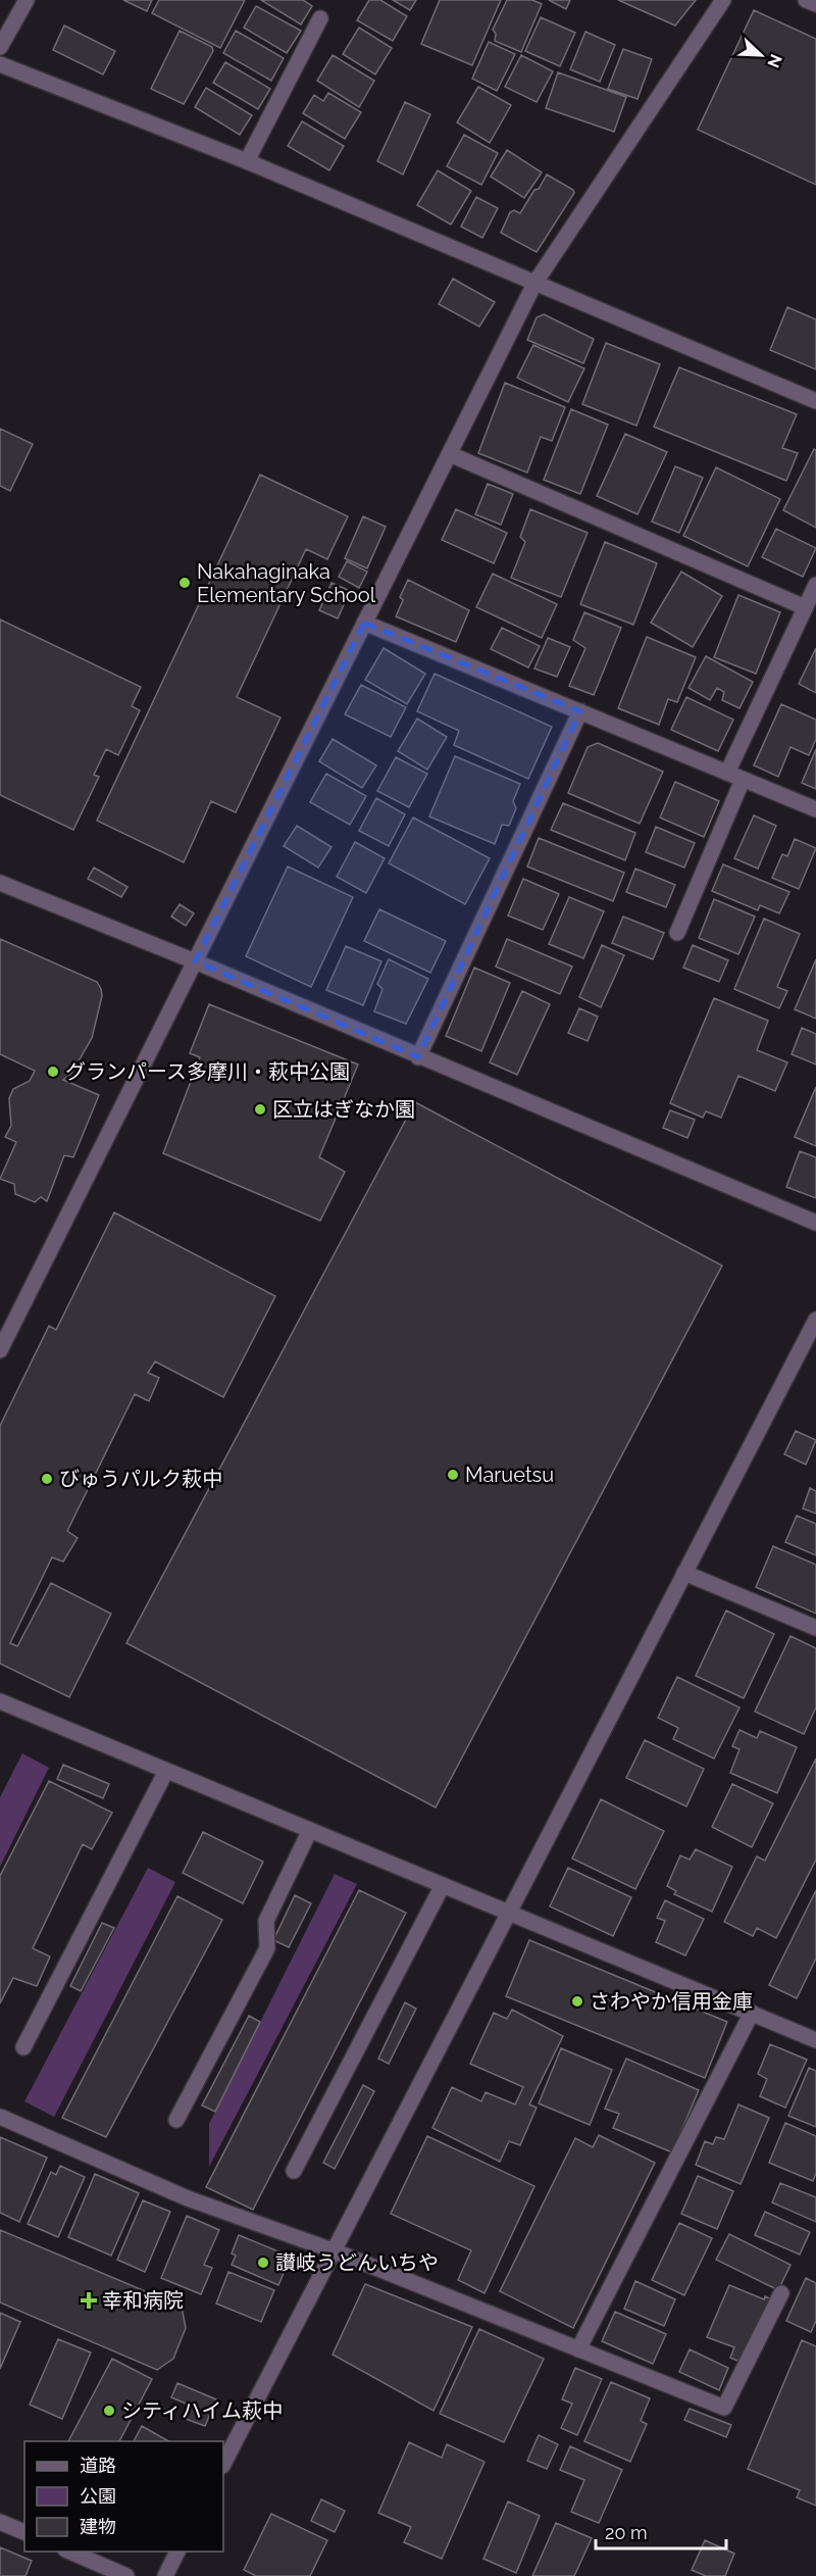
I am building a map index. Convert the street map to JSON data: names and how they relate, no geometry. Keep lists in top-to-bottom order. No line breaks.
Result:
{"places":{"other":["Nakahaginaka Elementary School","グランパース多摩川・萩中公園","区立はぎなか園","Maruetsu","びゅうパルク萩中","さわやか信用金庫","讃岐うどんいちや","シティハイム萩中"],"health":["幸和病院"]},"legend":["道路","公園","建物"],"scale_bar":"20 m","north":"bottom right"}
